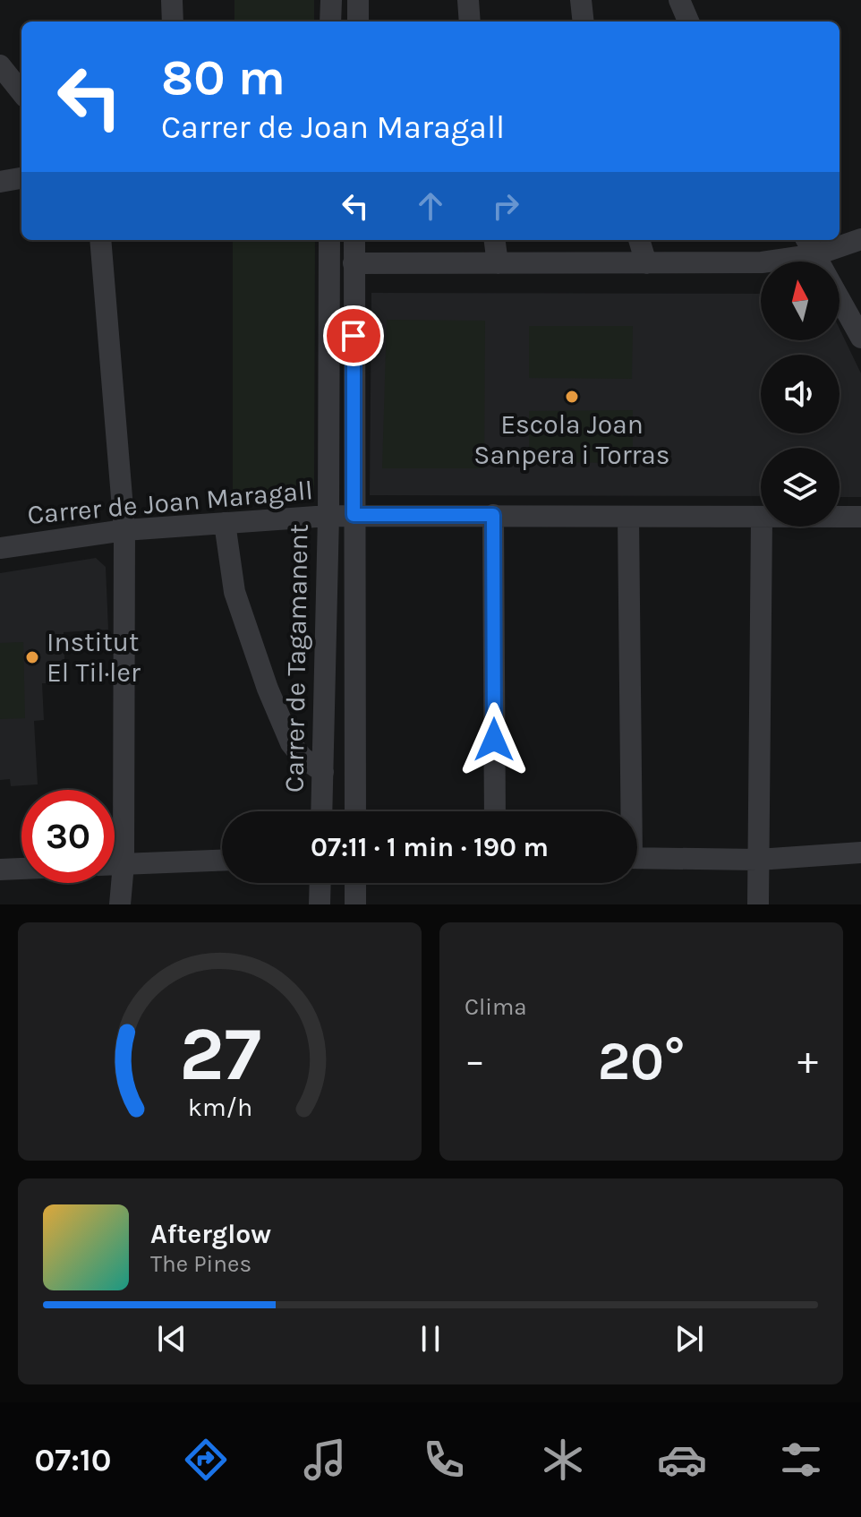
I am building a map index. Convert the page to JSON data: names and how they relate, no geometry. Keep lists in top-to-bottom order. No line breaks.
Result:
{"streets":{"street":["Carrer de Joan Maragall","Carrer de Tagamanent"]},"crossings":[["Carrer de Joan Maragall","Carrer de Tagamanent"]],"places":["Escola Joan Sanpera i Torras","Institut El Til·ler"],"north":"top","page":{"turn":["80 m","Carrer de Joan Maragall"],"limit":"30","trip":"07:11 · 1 min · 190 m","tile":"Clima","heat":["−","20°","+"],"song":["Afterglow","The Pines"],"tabs":"07:10","gauge":["27","km/h"]}}
